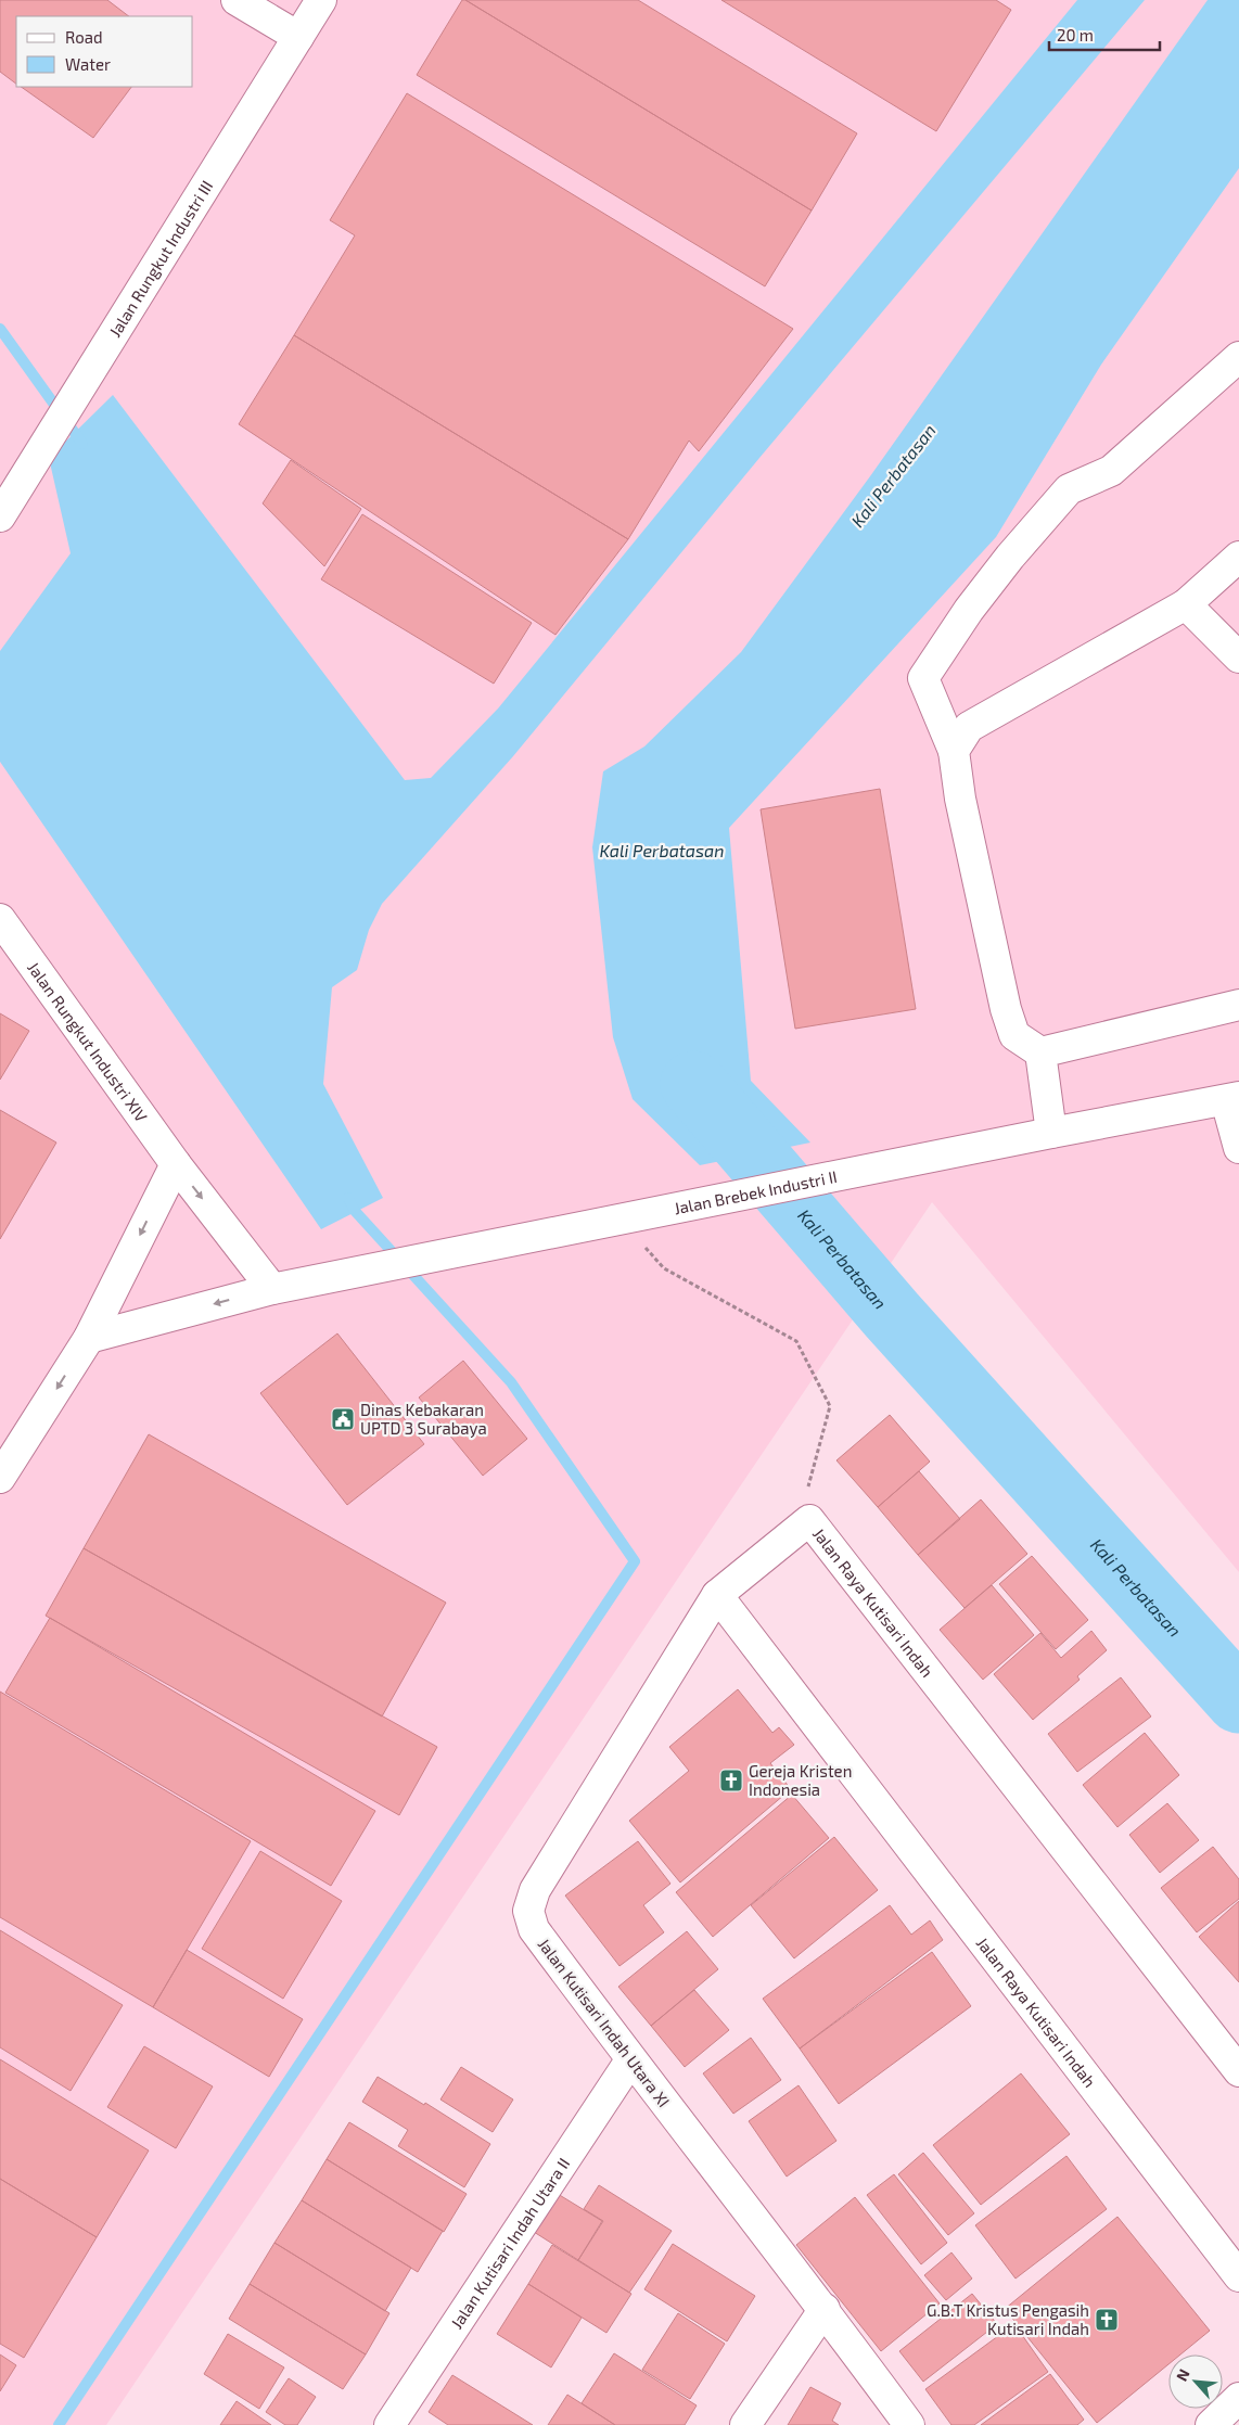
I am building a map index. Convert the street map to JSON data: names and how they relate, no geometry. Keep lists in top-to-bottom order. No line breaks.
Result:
{"streets":{"street":["Jalan Rungkut Industri III","Jalan Rungkut Industri XIV","Jalan Brebek Industri II","Jalan Raya Kutisari Indah","Jalan Kutisari Indah Utara XI","Jalan Kutisari Indah Utara II"]},"crossings":[["Jalan Rungkut Industri XIV","Jalan Brebek Industri II"],["Jalan Raya Kutisari Indah","Jalan Kutisari Indah Utara XI"],["Jalan Kutisari Indah Utara XI","Jalan Kutisari Indah Utara II"]],"water":["Kali Perbatasan"],"places":{"public building":["Dinas Kebakaran UPTD 3 Surabaya"],"church":["Gereja Kristen Indonesia","G.B.T Kristus Pengasih Kutisari Indah"]},"legend":["Road","Water"],"scale_bar":"20 m","north":"top left"}
